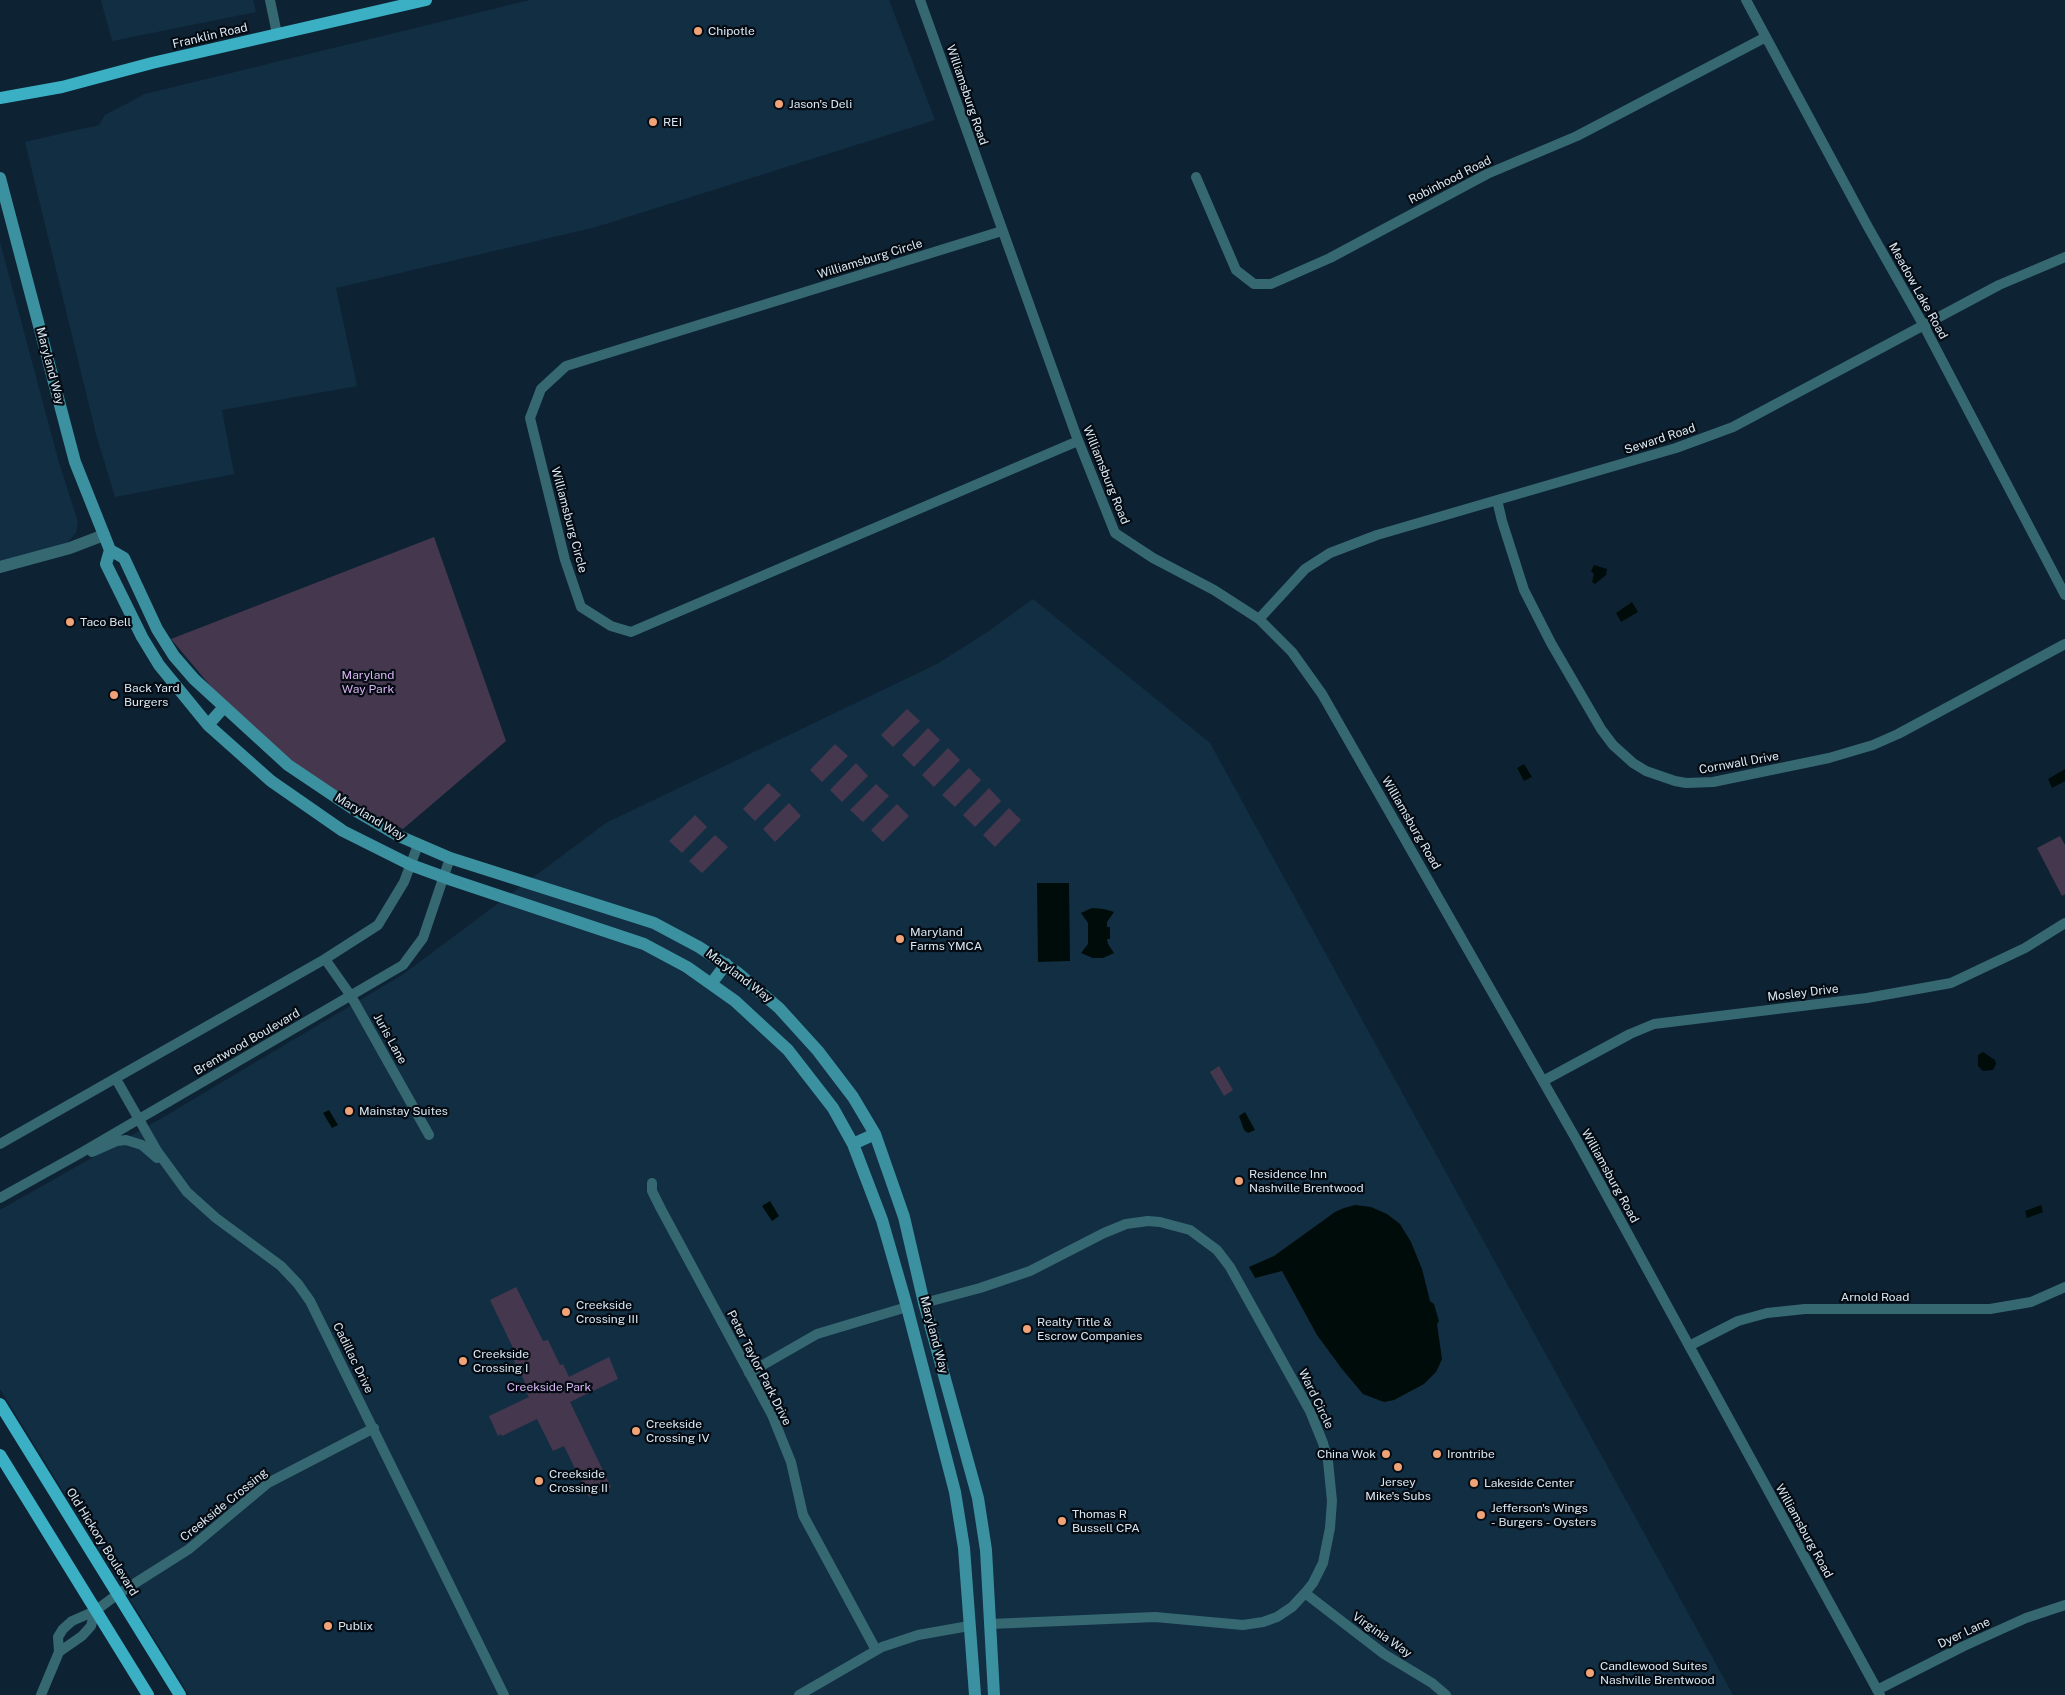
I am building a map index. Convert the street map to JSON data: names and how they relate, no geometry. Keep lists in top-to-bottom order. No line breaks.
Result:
{"streets":{"main road":["Franklin Road","Maryland Way","Old Hickory Boulevard"],"street":["Williamsburg Road","Robinhood Road","Williamsburg Circle","Meadow Lake Road","Seward Road","Cornwall Drive","Mosley Drive","Juris Lane","Brentwood Boulevard","Arnold Road","Cadillac Drive","Peter Taylor Park Drive","Ward Circle","Creekside Crossing","Dyer Lane","Virginia Way"]},"crossings":[["Williamsburg Road","Williamsburg Circle"],["Williamsburg Road","Seward Road"],["Williamsburg Road","Mosley Drive"],["Williamsburg Road","Arnold Road"],["Williamsburg Road","Dyer Lane"],["Robinhood Road","Meadow Lake Road"],["Meadow Lake Road","Seward Road"],["Maryland Way","Brentwood Boulevard"],["Maryland Way","Ward Circle"],["Seward Road","Cornwall Drive"],["Juris Lane","Brentwood Boulevard"],["Brentwood Boulevard","Cadillac Drive"],["Cadillac Drive","Creekside Crossing"],["Ward Circle","Virginia Way"],["Creekside Crossing","Old Hickory Boulevard"]],"parks":["Maryland Way Park","Creekside Park"],"places":["Chipotle","Jason's Deli","REI","Taco Bell","Back Yard Burgers","Maryland Farms YMCA","Mainstay Suites","Residence Inn Nashville Brentwood","Creekside Crossing III","Realty Title & Escrow Companies","Creekside Crossing I","Creekside Crossing IV","China Wok","Irontribe","Jersey Mike's Subs","Creekside Crossing II","Lakeside Center","Jefferson's Wings - Burgers - Oysters","Thomas R Bussell CPA","Publix","Candlewood Suites Nashville Brentwood"]}
